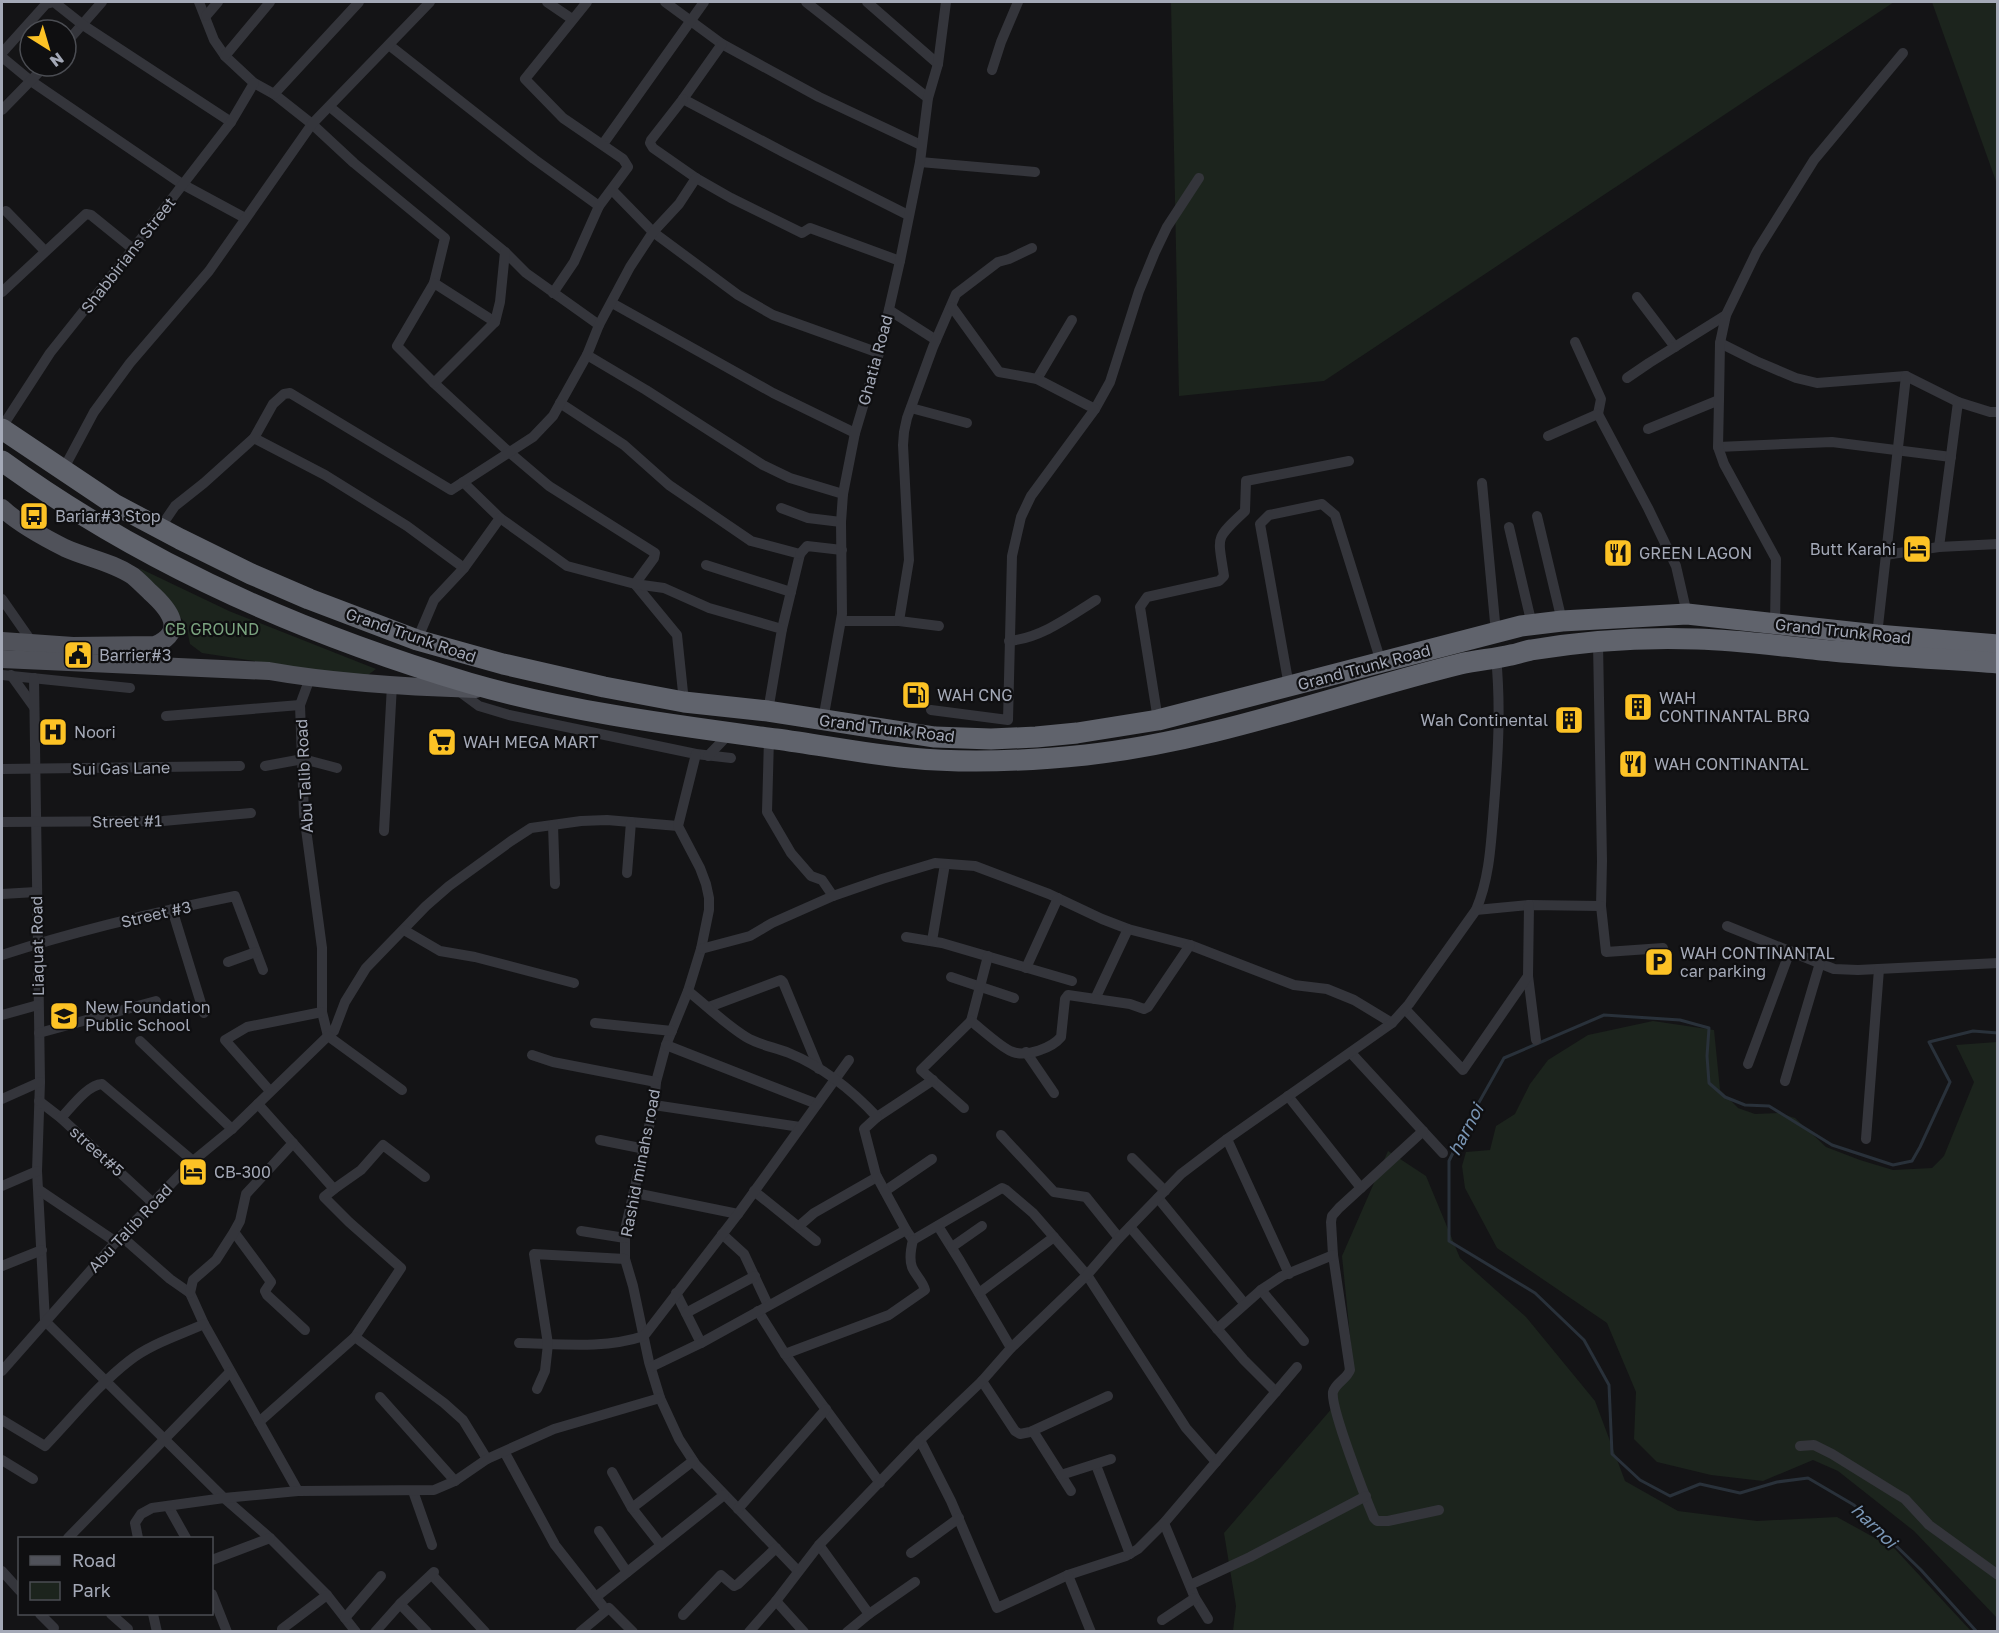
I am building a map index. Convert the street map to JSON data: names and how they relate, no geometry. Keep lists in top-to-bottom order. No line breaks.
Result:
{"streets":{"highway":["Grand Trunk Road"],"street":["Shabbirians Street","Ghatia Road","Sui Gas Lane","Abu Talib Road","Street #1","Street #3","Liaquat Road","street#5","Rashid minahs road"]},"crossings":[["Shabbirians Street","Grand Trunk Road"],["Ghatia Road","Grand Trunk Road"],["Sui Gas Lane","Liaquat Road"],["Abu Talib Road","Liaquat Road"],["Abu Talib Road","street#5"],["Street #1","Liaquat Road"],["Street #3","Liaquat Road"],["Liaquat Road","street#5"]],"water":["harnoi"],"parks":["CB GROUND"],"places":{"bus stop":["Bariar#3 Stop"],"hotel":["Butt Karahi","CB-300"],"restaurant":["GREEN LAGON","WAH CONTINANTAL"],"public building":["Barrier#3"],"fuel station":["WAH CNG"],"building":["WAH CONTINANTAL BRQ","Wah Continental"],"hospital":["Noori"],"supermarket":["WAH MEGA MART"],"parking":["WAH CONTINANTAL car parking"],"school or university":["New Foundation Public School"]},"legend":["Road","Park"],"north":"bottom right"}
